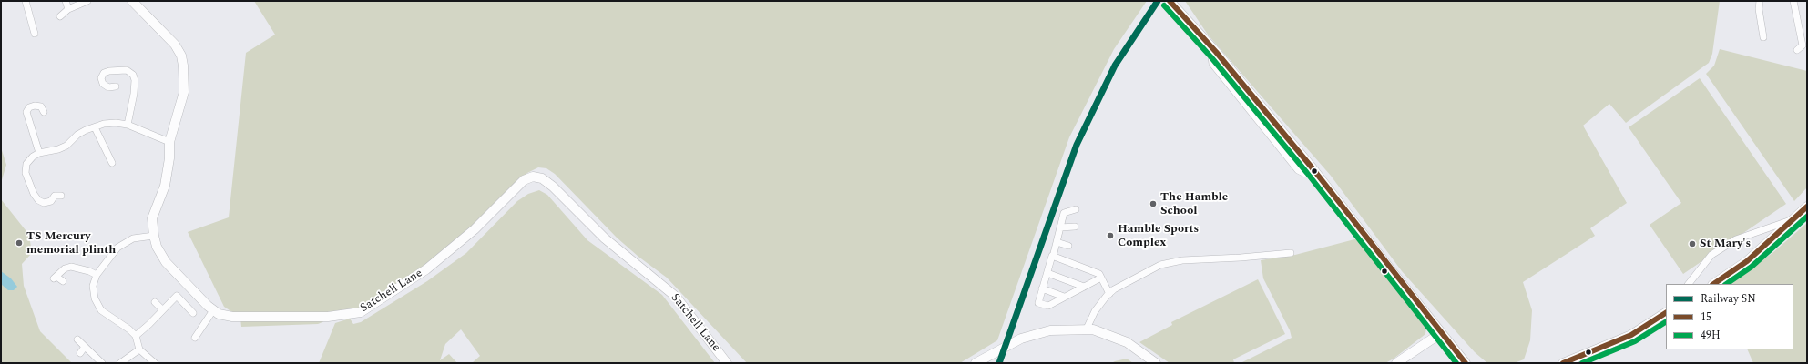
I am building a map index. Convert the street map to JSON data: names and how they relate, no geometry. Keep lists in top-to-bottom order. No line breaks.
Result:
{"streets":{"street":["Satchell Lane"]},"places":["The Hamble School","Hamble Sports Complex","TS Mercury memorial plinth","St Mary's"],"lines":["rail line SN","transit line 15","transit line 49H"],"legend":["Railway SN","15","49H"]}
